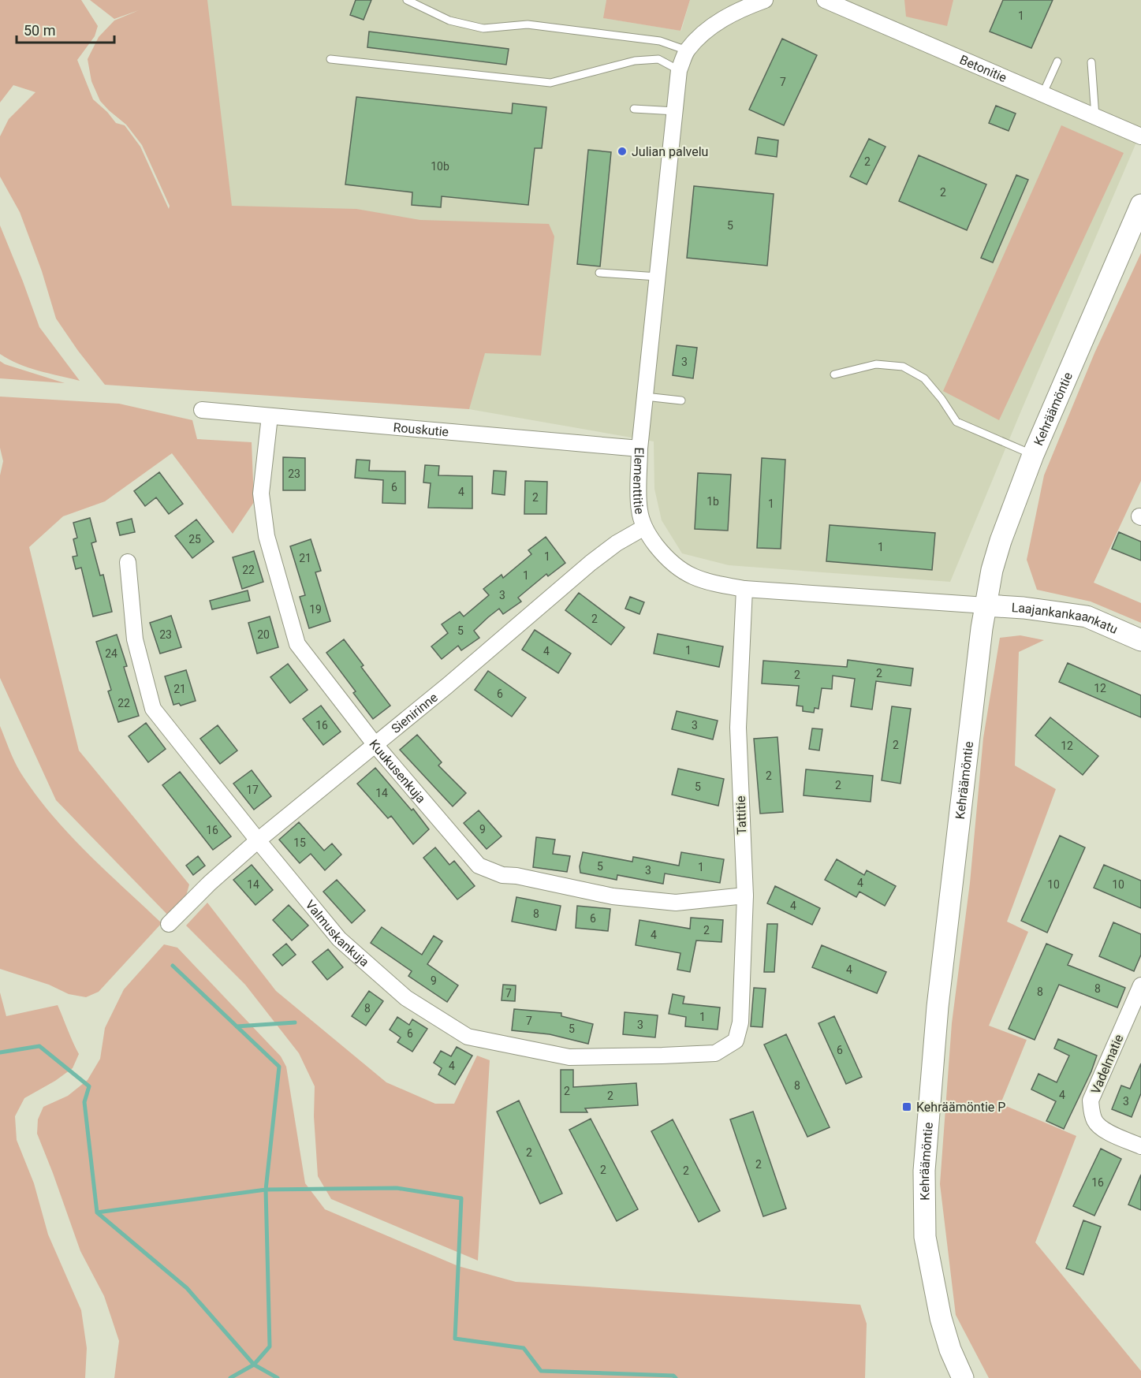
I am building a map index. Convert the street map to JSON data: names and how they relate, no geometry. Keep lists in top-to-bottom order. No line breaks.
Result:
{"streets":{"street":["Betonitie","Kehräämöntie","Rouskutie","Elementtitie","Laajankankaankatu","Sienirinne","Kuukusenkuja","Tattitie","Valmuskankuja","Vadelmatie"]},"crossings":[["Kehräämöntie","Elementtitie"],["Kehräämöntie","Laajankankaankatu"],["Rouskutie","Elementtitie"],["Rouskutie","Kuukusenkuja"],["Elementtitie","Laajankankaankatu"],["Elementtitie","Sienirinne"],["Elementtitie","Tattitie"],["Sienirinne","Kuukusenkuja"],["Sienirinne","Valmuskankuja"],["Kuukusenkuja","Tattitie"],["Tattitie","Valmuskankuja"]],"places":{"other":["Julian palvelu"],"transit":["Kehräämöntie P"]},"house_numbers":["1","7","2","10b","2","5","3","23","6","4","2","1b","1","25","1","1","21","22","1","3","19","2","5","23","20","1","4","24","2","2","12","21","6","22","16","3","2","12","2","2","5","17","14","9","16","15","5","1","3","4","14","10","10","4","8","6","2","4","4","9","8","8","7","8","1","7","3","5","6","6","4","8","2","4","2","3","2","2","2","2","16"],"scale_bar":"50 m"}
